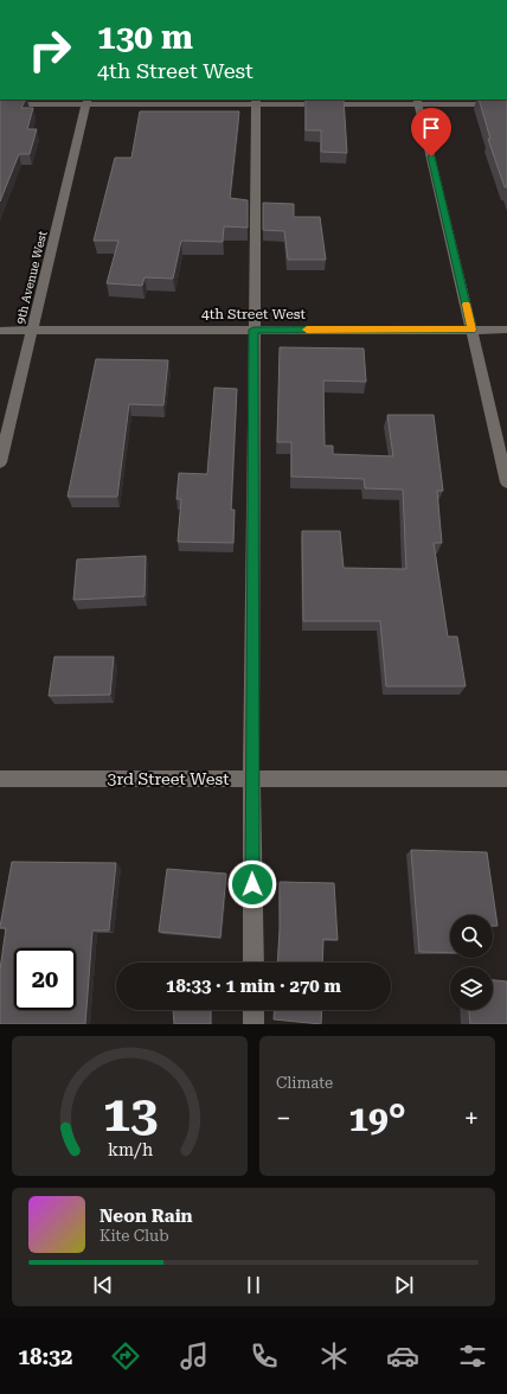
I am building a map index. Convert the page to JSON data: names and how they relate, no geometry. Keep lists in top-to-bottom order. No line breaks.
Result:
{"streets":{"street":["9th Avenue West","4th Street West","3rd Street West"]},"crossings":[["9th Avenue West","4th Street West"]],"page":{"turn":["130 m","4th Street West"],"limit":"20","trip":"18:33 · 1 min · 270 m","tile":"Climate","heat":["−","19°","+"],"song":["Neon Rain","Kite Club"],"tabs":"18:32","gauge":["13","km/h"]}}
